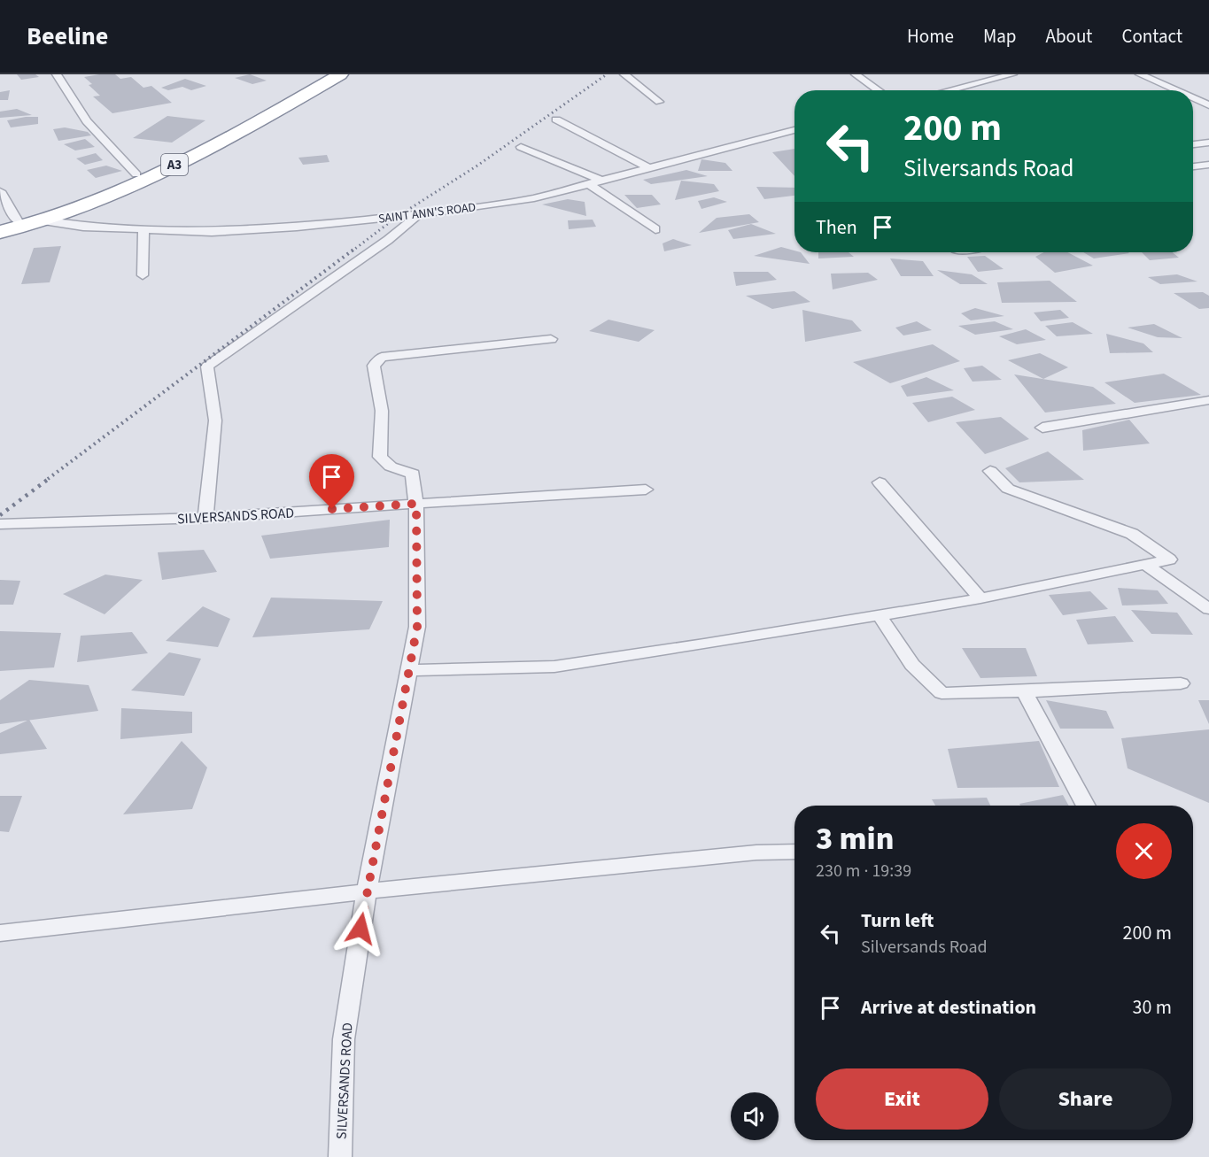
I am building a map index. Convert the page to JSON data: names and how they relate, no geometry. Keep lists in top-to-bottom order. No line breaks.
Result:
{"streets":{"highway":["A3"],"street":["SAINT ANN'S ROAD","SILVERSANDS ROAD"]},"crossings":[["A3","SAINT ANN'S ROAD"]],"page":{"header":"Beeline","nav":["Home","Map","About","Contact"],"turn":["200 m","Silversands Road"],"then":"Then","heading":["3 min","230 m · 19:39"],"list":[{"name":"Turn left","note":"Silversands Road","value":"200 m"},{"name":"Arrive at destination","value":"30 m"}],"buttons":["Exit","Share"]}}
